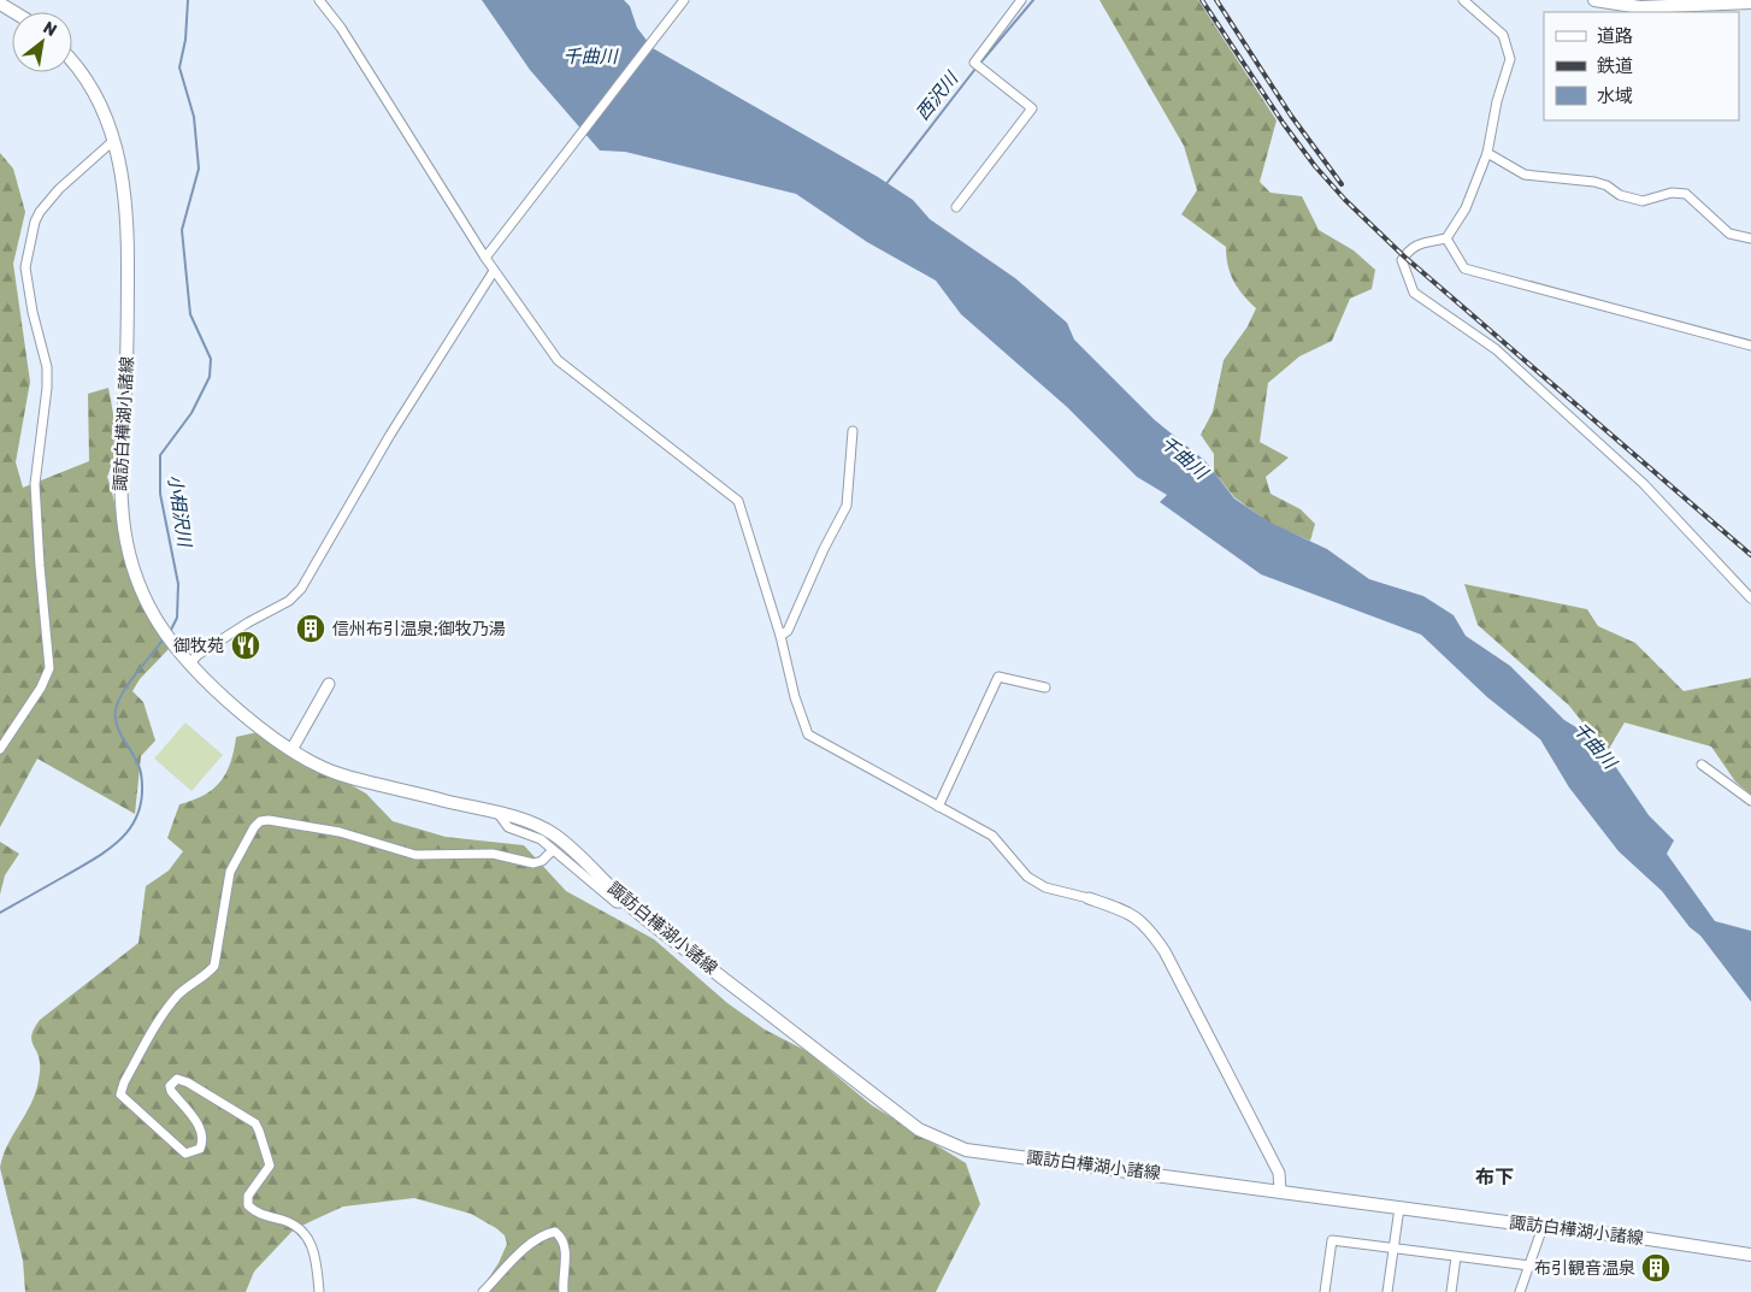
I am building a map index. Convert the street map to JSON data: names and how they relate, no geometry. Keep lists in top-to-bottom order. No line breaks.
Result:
{"streets":{"main road":["諏訪白樺湖小諸線"]},"districts":["布下"],"water":["千曲川","西沢川","小相沢川"],"places":{"building":["信州布引温泉;御牧乃湯","布引観音温泉"],"restaurant":["御牧苑"]},"legend":["道路","鉄道","水域"],"north":"top right"}
